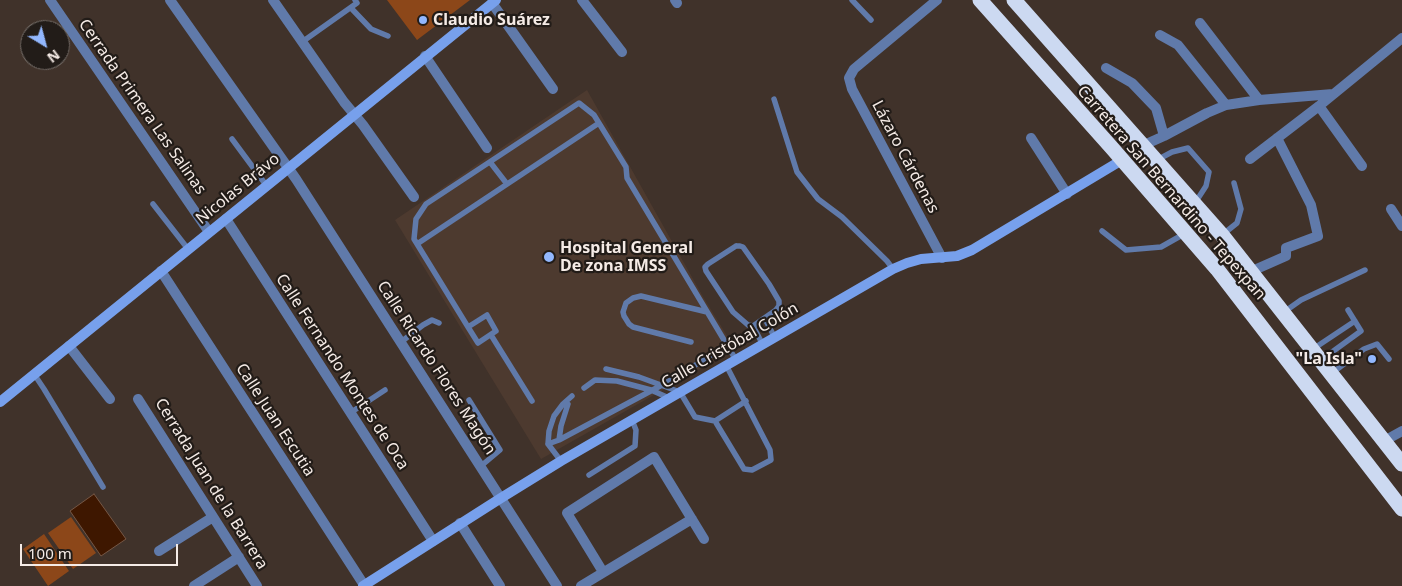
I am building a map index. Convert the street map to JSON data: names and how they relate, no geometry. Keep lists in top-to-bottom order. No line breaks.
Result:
{"streets":{"highway":["Carretera San Bernardino - Tepexpan"],"street":["Cerrada Primera Las Salinas","Lázaro Cárdenas","Nicolas Brávo","Calle Cristóbal Colón","Calle Ricardo Flores Magón","Calle Fernando Montes de Oca","Calle Juan Escutia","Cerrada Juan de la Barrera"]},"crossings":[["Cerrada Primera Las Salinas","Nicolas Brávo"],["Lázaro Cárdenas","Calle Cristóbal Colón"],["Nicolas Brávo","Calle Ricardo Flores Magón"],["Nicolas Brávo","Calle Fernando Montes de Oca"],["Nicolas Brávo","Calle Juan Escutia"],["Carretera San Bernardino - Tepexpan","Calle Cristóbal Colón"],["Calle Cristóbal Colón","Calle Ricardo Flores Magón"],["Calle Cristóbal Colón","Calle Fernando Montes de Oca"],["Calle Cristóbal Colón","Calle Juan Escutia"]],"places":["Claudio Suárez","Hospital General De zona IMSS","\"La Isla\""],"scale_bar":"100 m","north":"bottom right"}
